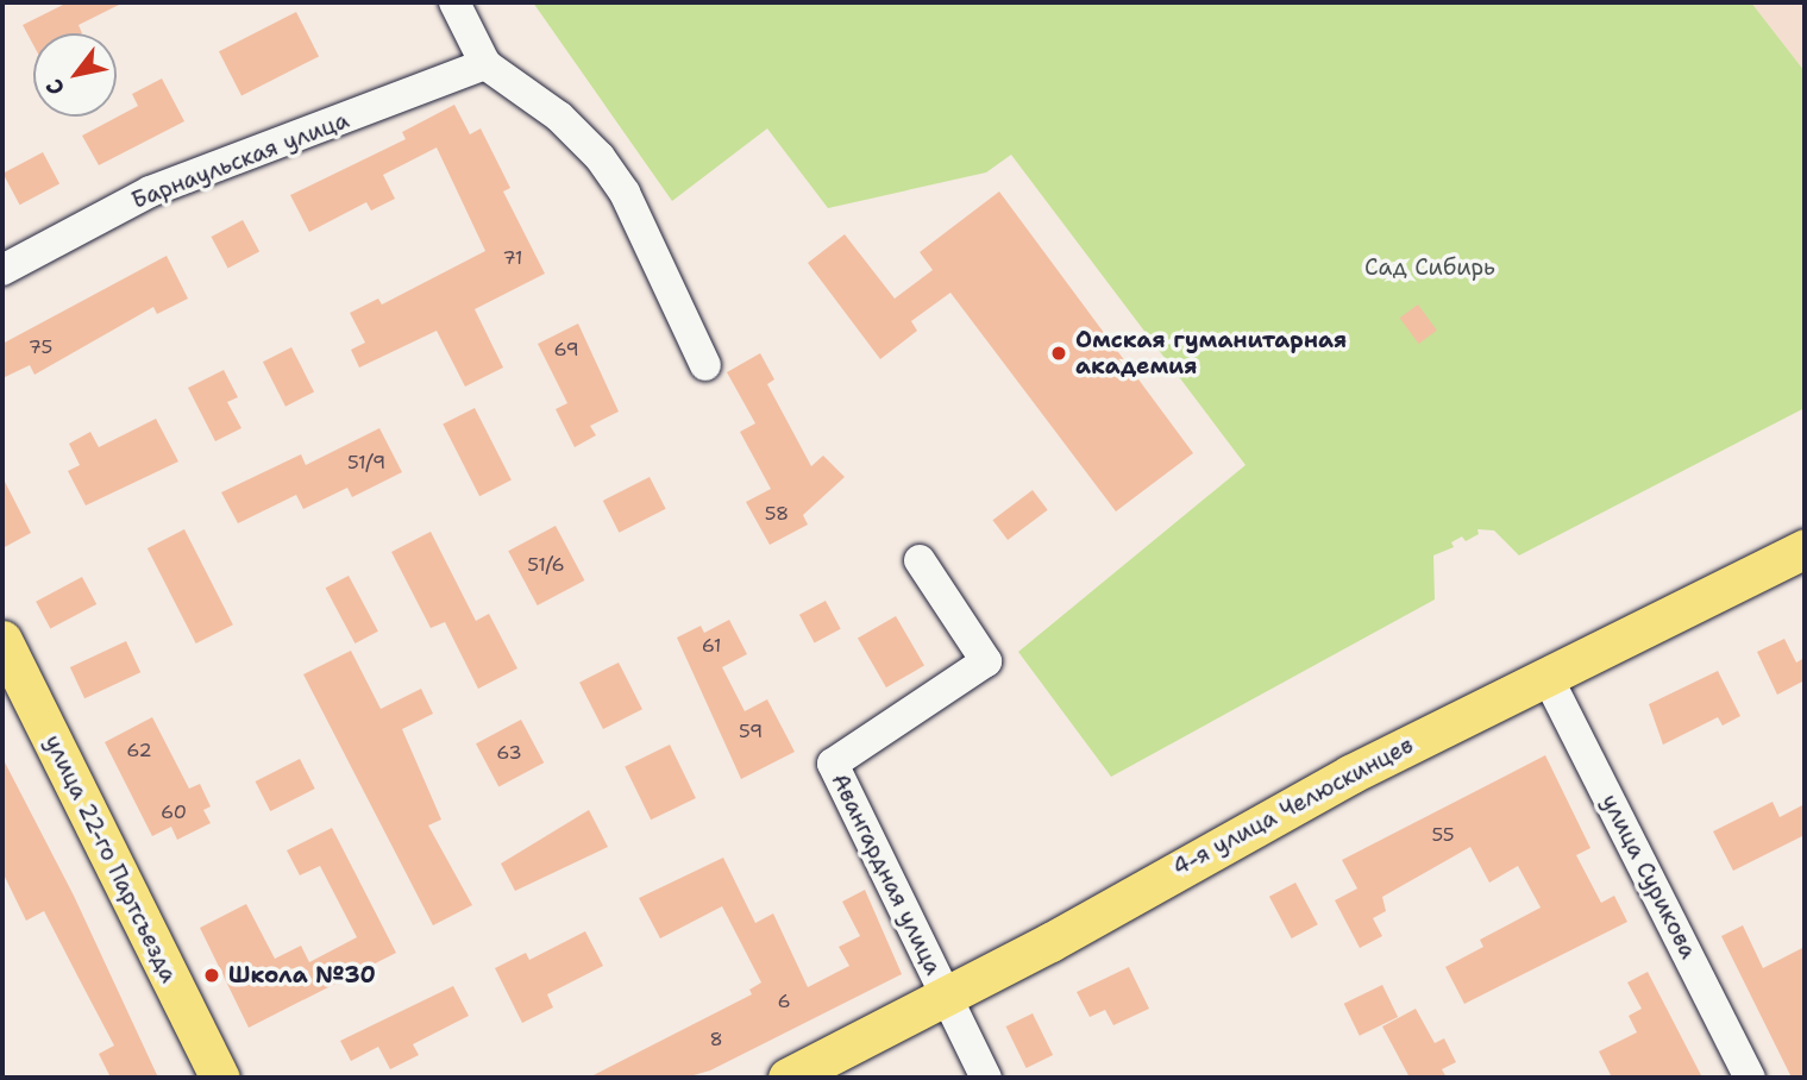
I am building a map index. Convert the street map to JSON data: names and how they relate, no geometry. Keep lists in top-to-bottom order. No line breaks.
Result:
{"streets":{"main road":["4-я улица Челюскинцев","улица 22-го Партсъезда"],"street":["Барнаульская улица","Авангардная улица","улица Сурикова"]},"crossings":[["4-я улица Челюскинцев","Авангардная улица"],["4-я улица Челюскинцев","улица Сурикова"]],"parks":["Сад Сибирь"],"places":["Омская гуманитарная академия","Школа №30"],"house_numbers":["71","75","69","51/9","58","51/6","61","59","62","63","60","55","6","8"],"north":"bottom left"}
